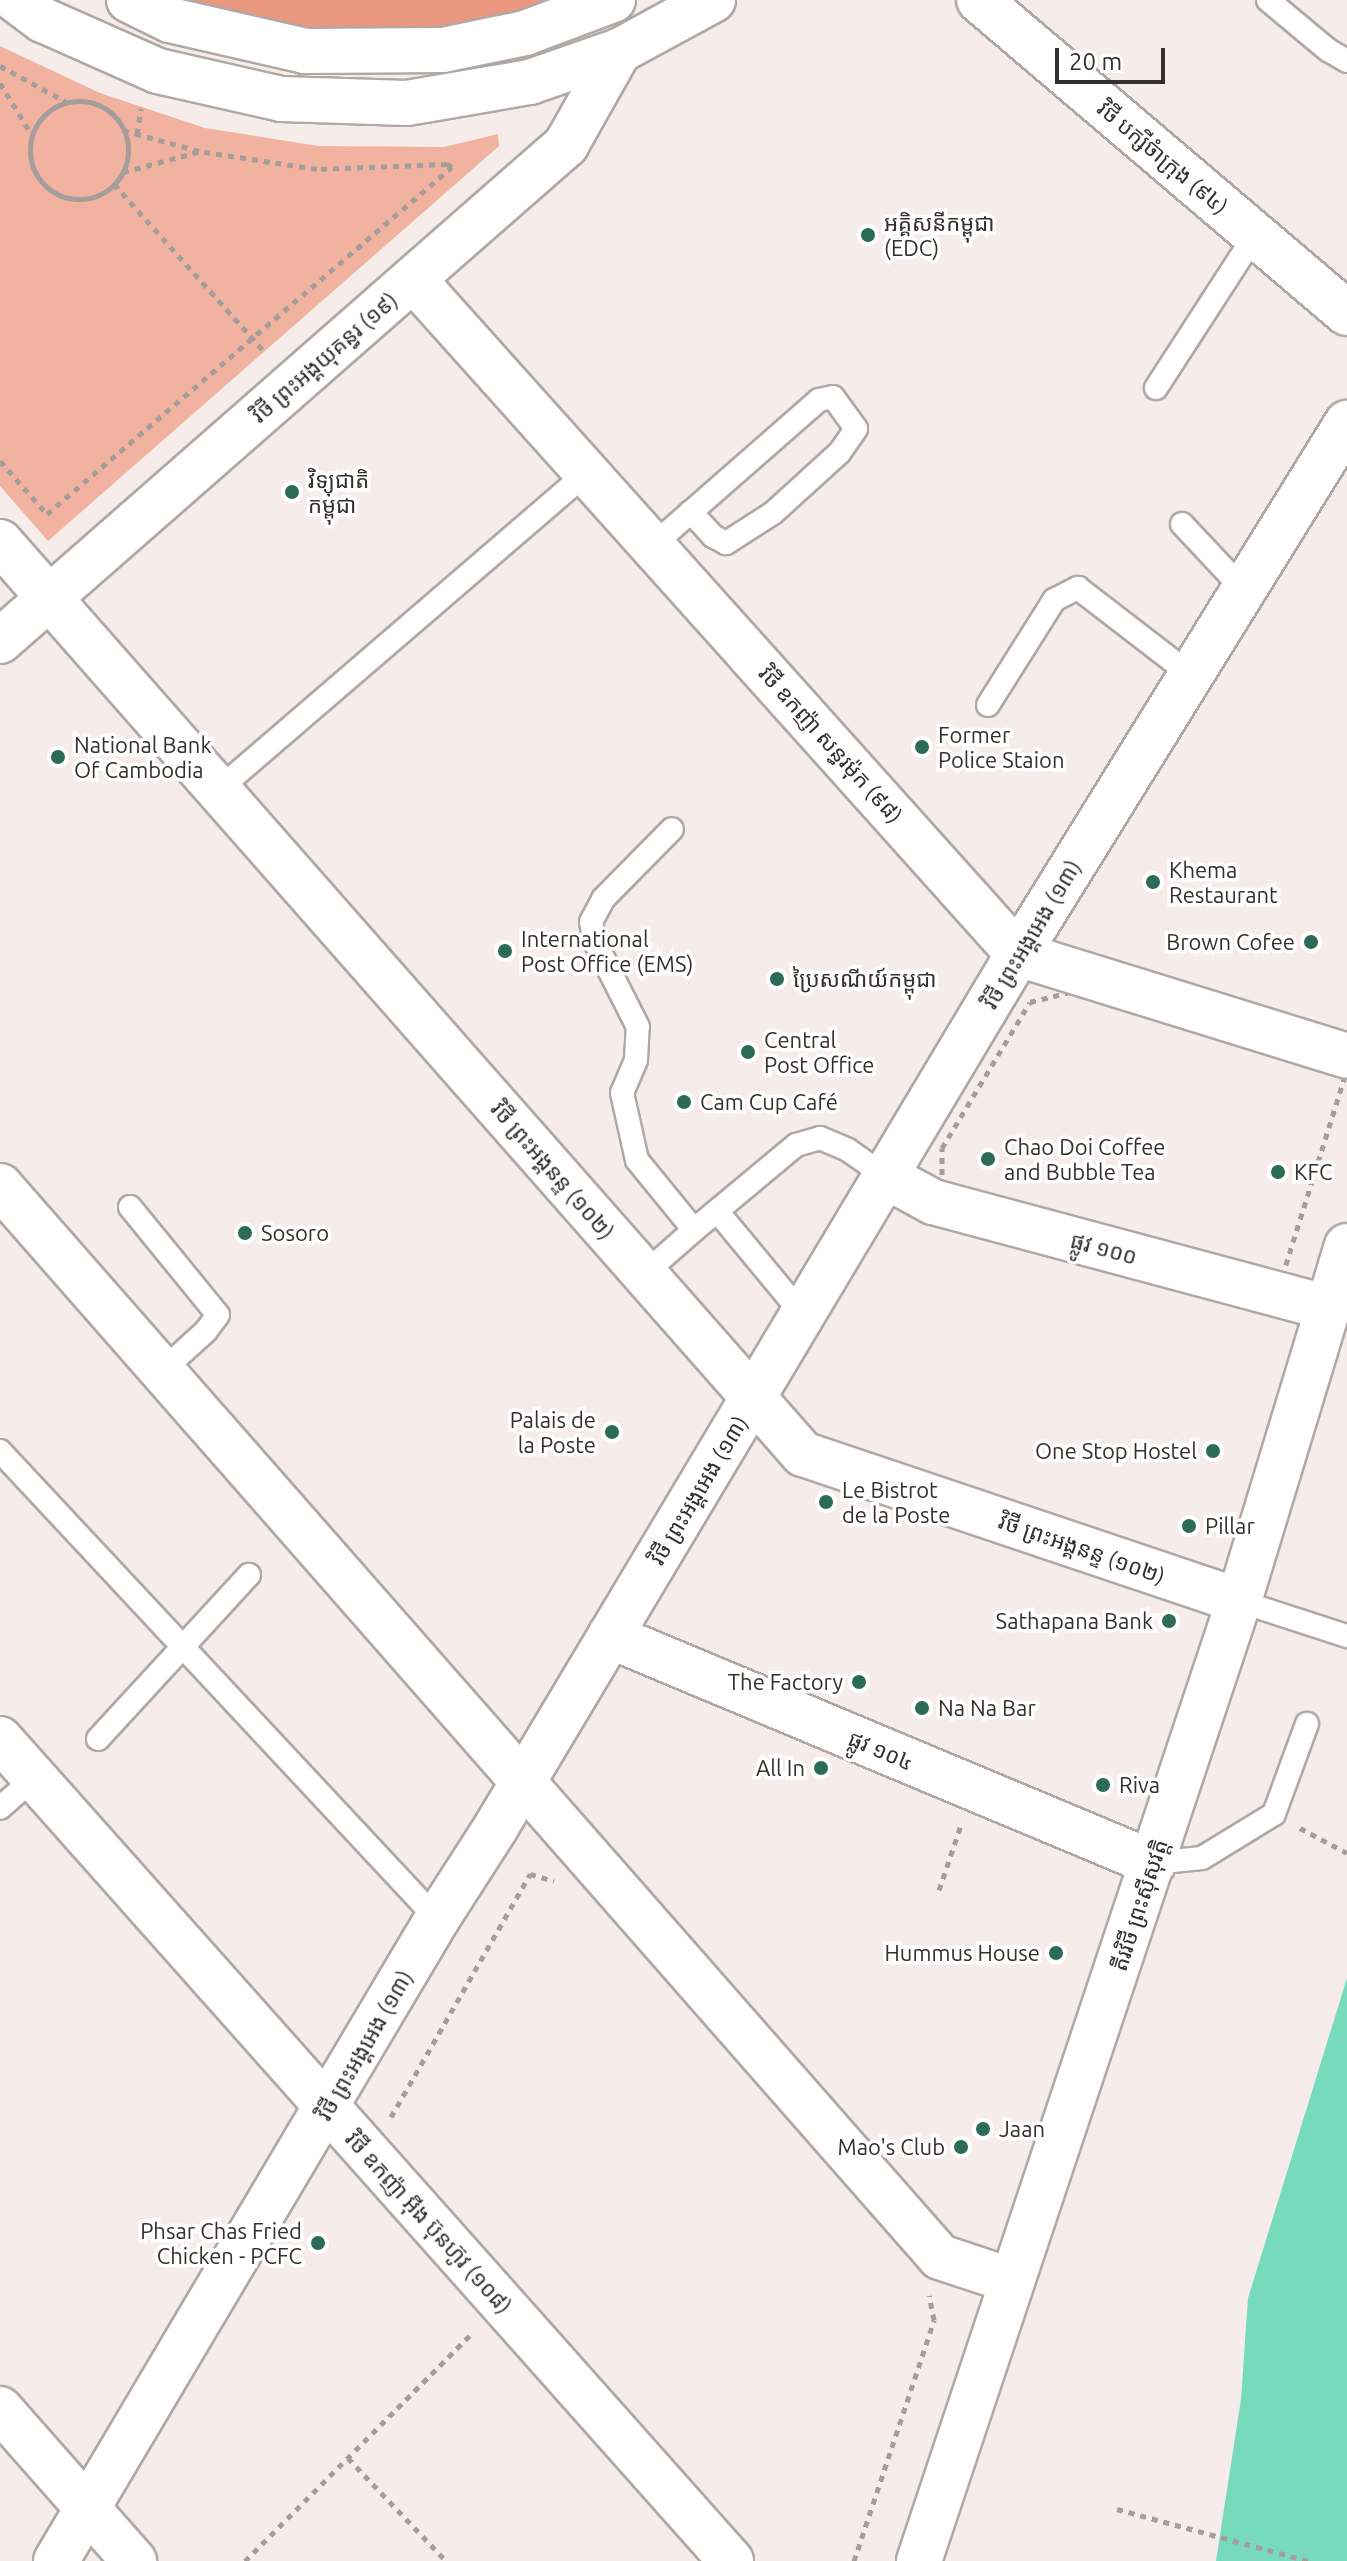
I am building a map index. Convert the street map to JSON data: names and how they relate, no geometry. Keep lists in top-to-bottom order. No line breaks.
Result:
{"streets":{"street":["វិថី បក្សីចំាក្រុង (៩៤)","វិថី ព្រះអង្គយុគន្ធរ (១៩)","វិថី ឧកញ៉ា សន្ធរម៉ុក (៩៨)","វិថី ព្រះអង្គអេង (១៣)","វិថី ព្រះអង្គនន្ទ (១០២)","ផ្លូវ ១០០","ផ្លូវ ១០៤","តីរវិថី ព្រះស៊ីសុវត្តិ","វិថី ឧកញ៉ា អ៊ីង ប៊ុនហ៊ូវ (១០៨)"]},"crossings":[["វិថី ព្រះអង្គយុគន្ធរ (១៩)","វិថី ឧកញ៉ា សន្ធរម៉ុក (៩៨)"],["វិថី ព្រះអង្គយុគន្ធរ (១៩)","វិថី ព្រះអង្គនន្ទ (១០២)"],["វិថី ឧកញ៉ា សន្ធរម៉ុក (៩៨)","វិថី ព្រះអង្គអេង (១៣)"],["វិថី ព្រះអង្គអេង (១៣)","វិថី ព្រះអង្គនន្ទ (១០២)"],["វិថី ព្រះអង្គអេង (១៣)","ផ្លូវ ១០០"],["វិថី ព្រះអង្គអេង (១៣)","ផ្លូវ ១០៤"],["វិថី ព្រះអង្គអេង (១៣)","វិថី ឧកញ៉ា អ៊ីង ប៊ុនហ៊ូវ (១០៨)"],["វិថី ព្រះអង្គនន្ទ (១០២)","តីរវិថី ព្រះស៊ីសុវត្តិ"],["ផ្លូវ ១០០","តីរវិថី ព្រះស៊ីសុវត្តិ"],["ផ្លូវ ១០៤","តីរវិថី ព្រះស៊ីសុវត្តិ"]],"places":["អគ្គិសនីកម្ពុជា (EDC)","វិទ្យុជាតិ កម្ពុជា","Former Police Staion","National Bank Of Cambodia","Khema Restaurant","Brown Cofee","International Post Office (EMS)","ប្រៃសណីយ៍កម្ពុជា","Central Post Office","Cam Cup Café","Chao Doi Coffee and Bubble Tea","KFC","Sosoro","Palais de la Poste","One Stop Hostel","Le Bistrot de la Poste","Pillar","Sathapana Bank","The Factory","Na Na Bar","All In","Riva","Hummus House","Jaan","Mao's Club","Phsar Chas Fried Chicken - PCFC"],"scale_bar":"20 m"}
